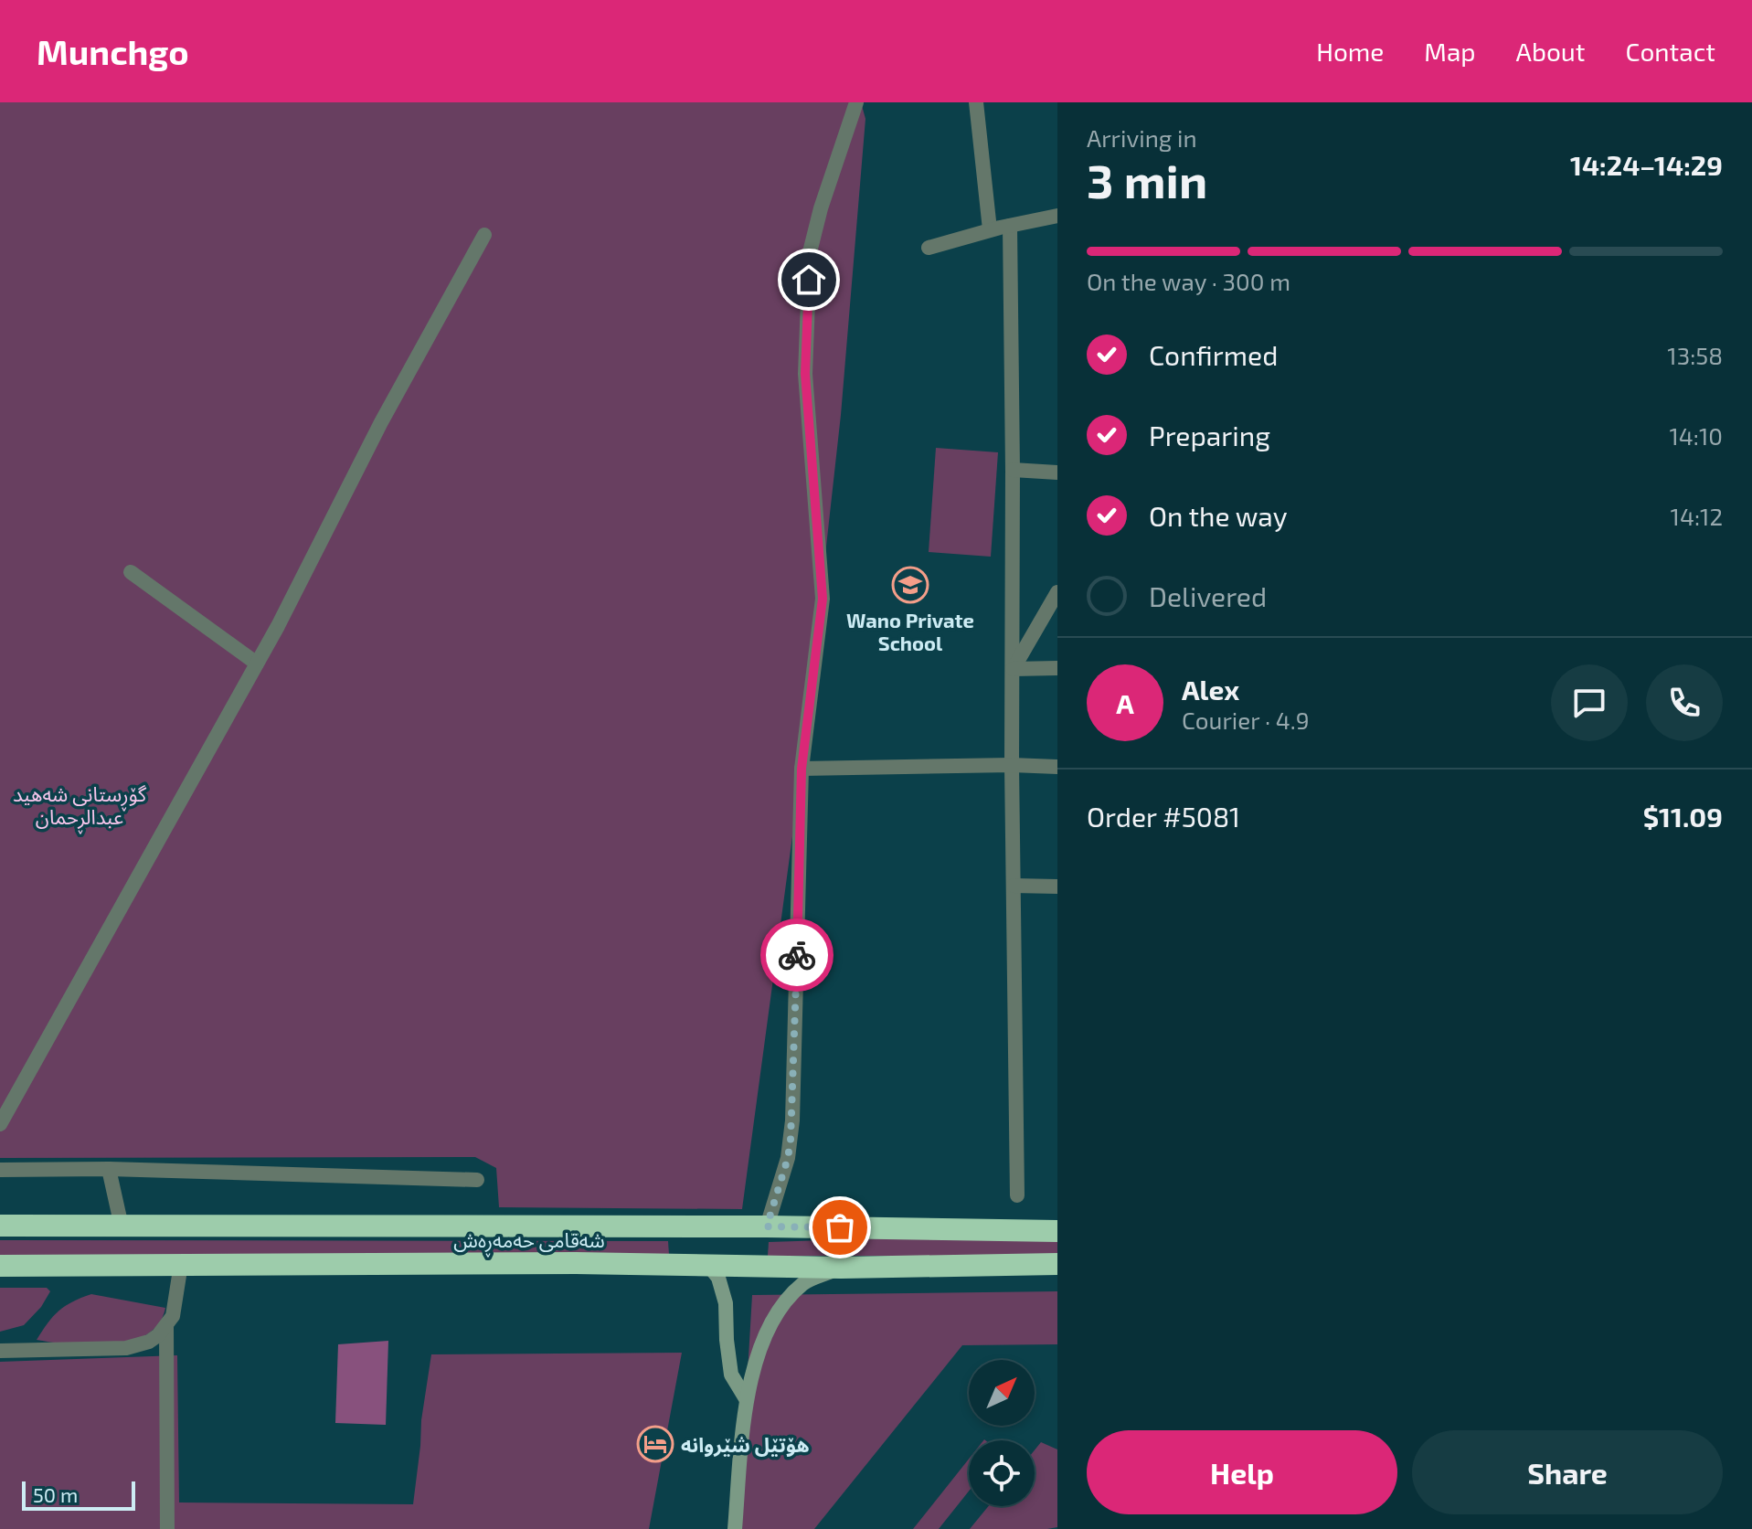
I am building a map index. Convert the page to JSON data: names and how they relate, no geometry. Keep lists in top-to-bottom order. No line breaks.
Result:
{"streets":{"highway":["شەقامی حەمەڕەش"]},"parks":["گۆڕستانی شەهید عبدالڕحمان"],"places":{"school or university":["Wano Private School"],"hotel":["هۆتێل شێروانە"]},"scale_bar":"50 m","north":"top right","page":{"header":"Munchgo","nav":["Home","Map","About","Contact"],"heading":["3 min","Arriving in","14:24–14:29"],"panel":["Alex","Courier · 4.9","Order #5081","$11.09"],"bar":"On the way · 300 m","list":[["Confirmed","13:58"],["Preparing","14:10"],["On the way","14:12"],"Delivered"],"round":"A","buttons":["Help","Share"],"scale":"50 m"}}
